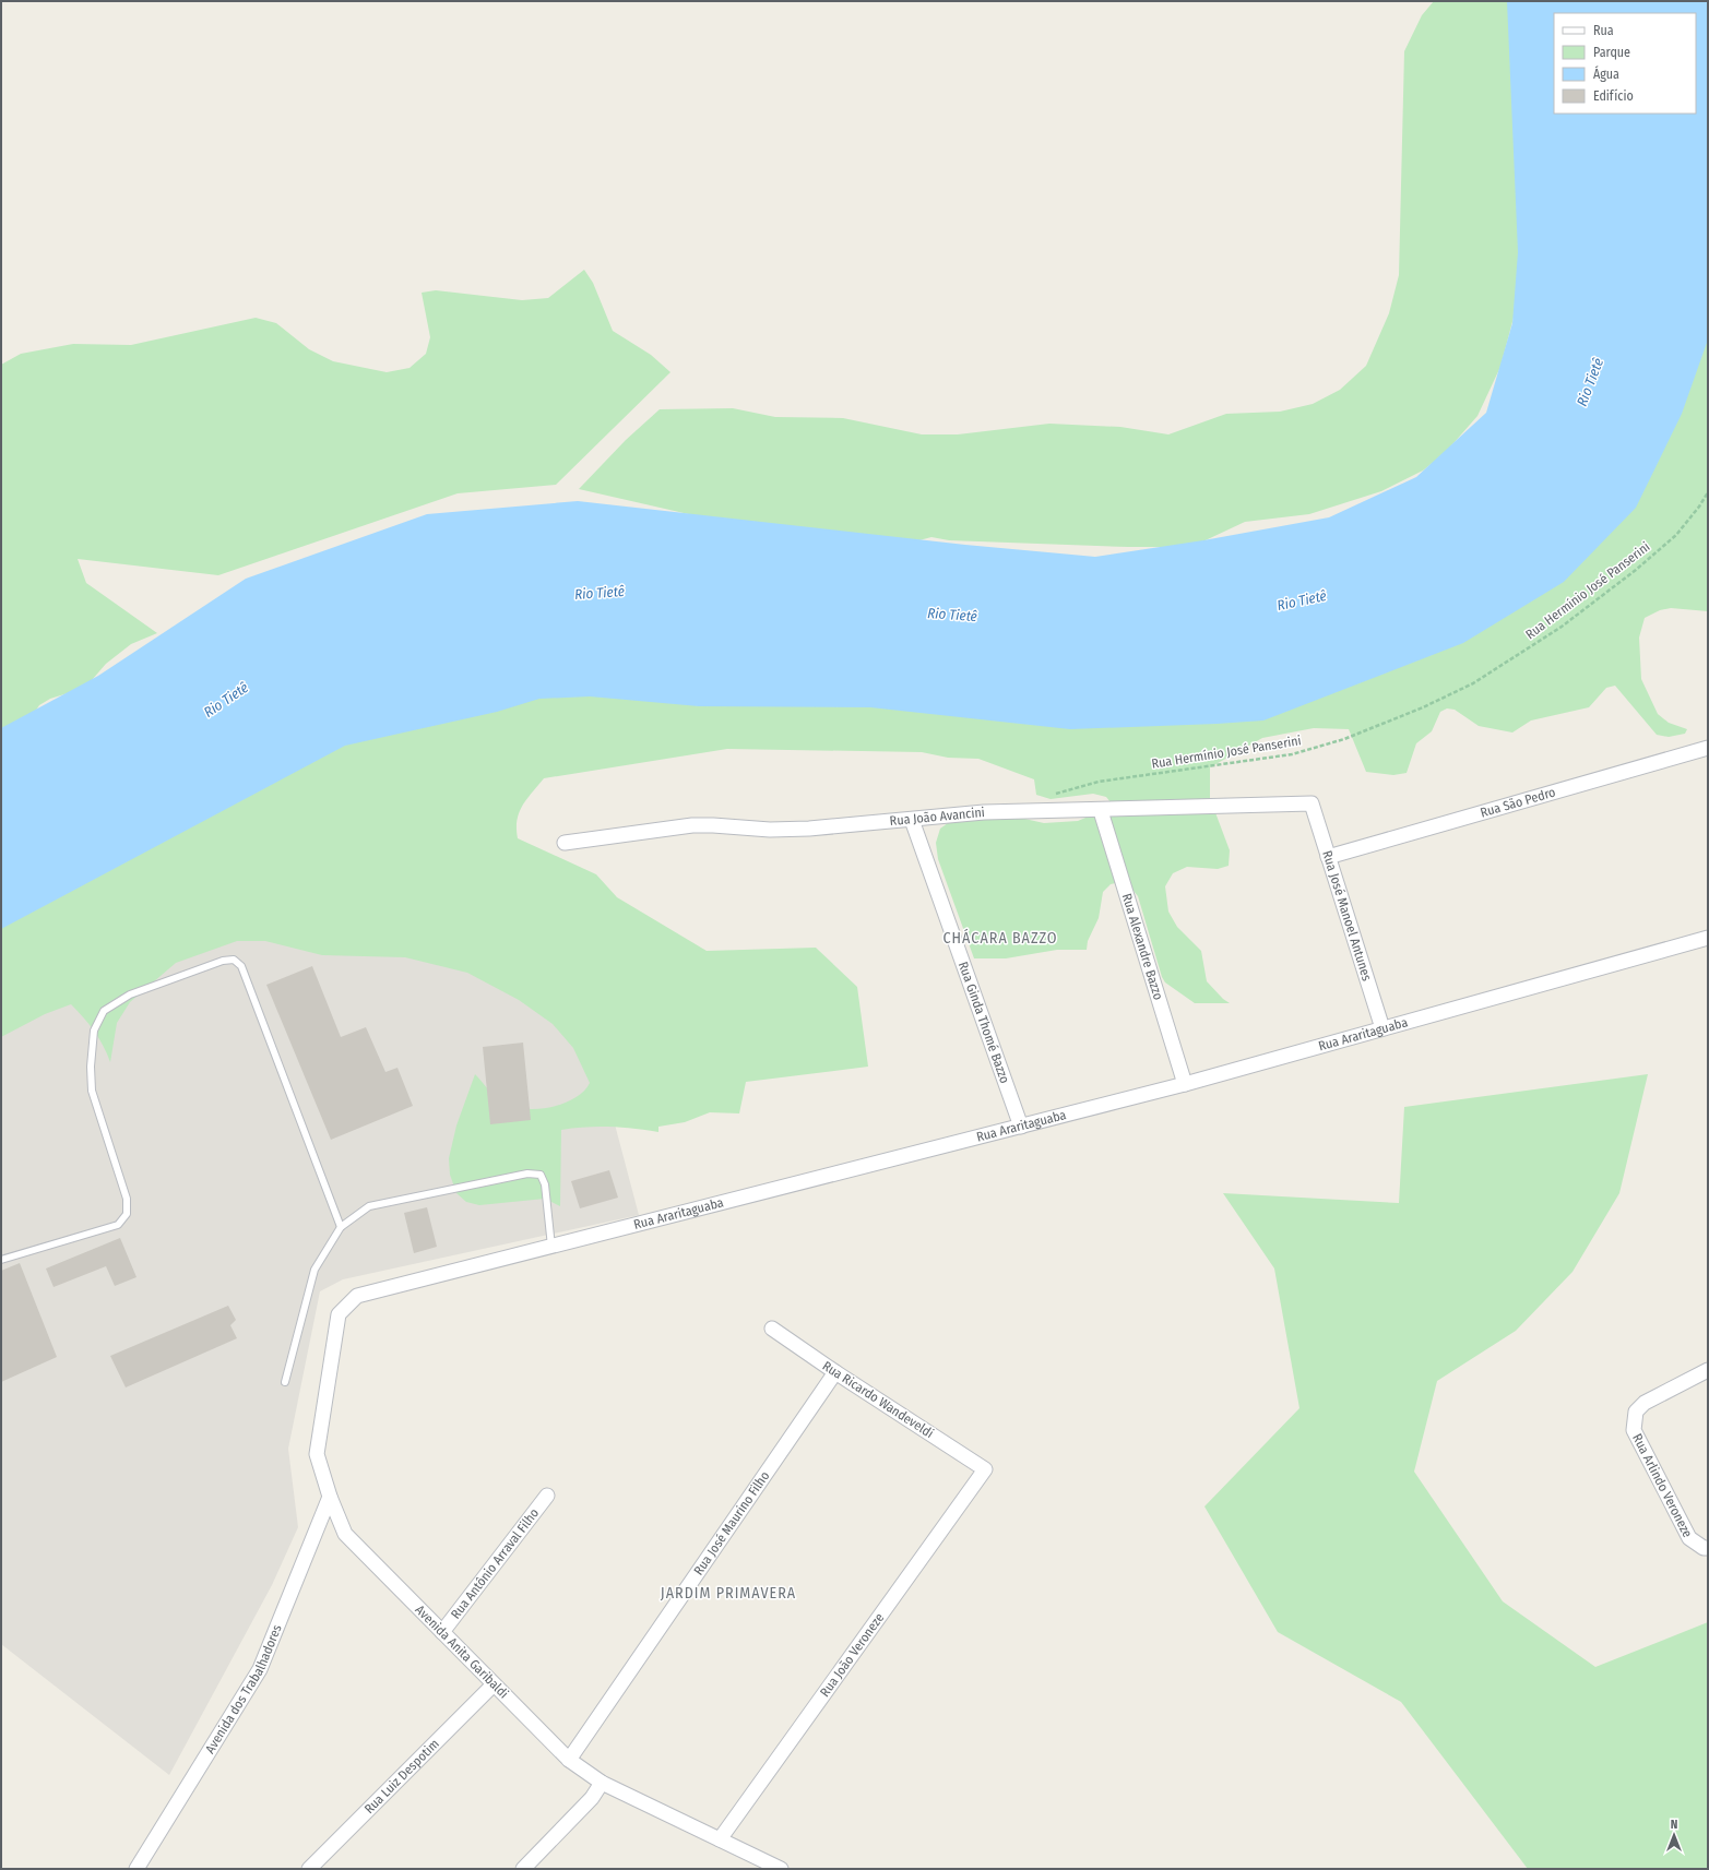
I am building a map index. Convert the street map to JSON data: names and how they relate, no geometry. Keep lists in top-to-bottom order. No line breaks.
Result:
{"streets":{"street":["Rua São Pedro","Rua João Avancini","Rua José Manoel Antunes","Rua Alexandre Bazzo","Rua Ginda Thomé Bazzo","Rua Araritaguaba","Rua Ricardo Wandeveldi","Rua Arlindo Veroneze","Rua José Maurino Filho","Rua Antônio Arraval Filho","Avenida Anita Garibaldi","Rua João Veroneze","Avenida dos Trabalhadores","Rua Luiz Despotim"],"path":["Rua Hermínio José Panserini"]},"crossings":[["Rua São Pedro","Rua José Manoel Antunes"],["Rua João Avancini","Rua José Manoel Antunes"],["Rua João Avancini","Rua Alexandre Bazzo"],["Rua João Avancini","Rua Ginda Thomé Bazzo"],["Rua José Manoel Antunes","Rua Araritaguaba"],["Rua Alexandre Bazzo","Rua Araritaguaba"],["Rua Ginda Thomé Bazzo","Rua Araritaguaba"],["Rua Araritaguaba","Avenida Anita Garibaldi"],["Rua Ricardo Wandeveldi","Rua José Maurino Filho"],["Rua Ricardo Wandeveldi","Rua João Veroneze"],["Rua José Maurino Filho","Avenida Anita Garibaldi"],["Rua Antônio Arraval Filho","Avenida Anita Garibaldi"],["Avenida Anita Garibaldi","Rua João Veroneze"],["Avenida Anita Garibaldi","Avenida dos Trabalhadores"],["Avenida Anita Garibaldi","Rua Luiz Despotim"]],"districts":["CHÁCARA BAZZO","JARDIM PRIMAVERA"],"water":["Rio Tietê"],"legend":["Rua","Parque","Água","Edifício"],"north":"top"}
